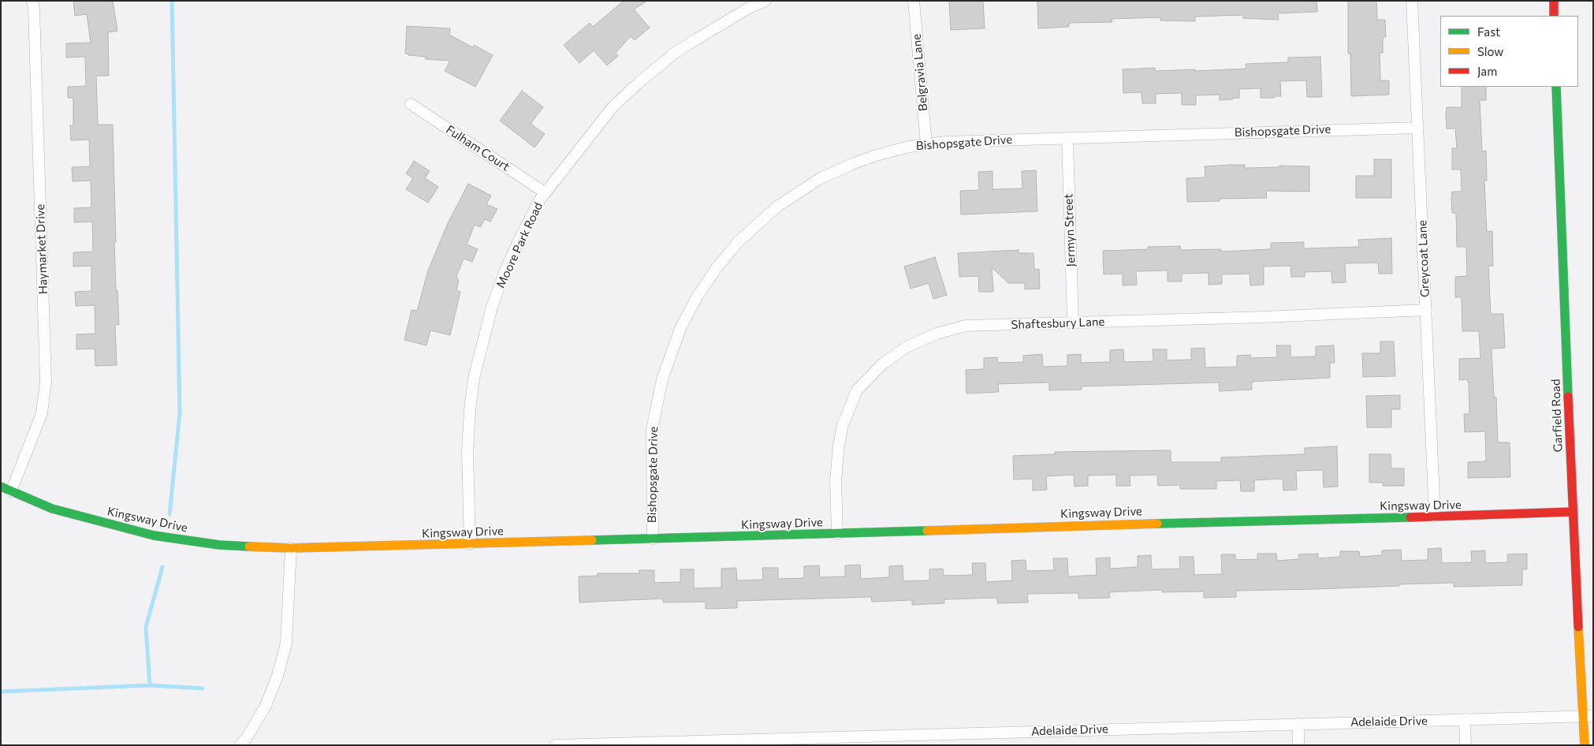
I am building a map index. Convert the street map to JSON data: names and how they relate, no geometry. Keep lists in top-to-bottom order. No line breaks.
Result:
{"streets":{"street":["Belgravia Lane","Bishopsgate Drive","Fulham Court","Jermyn Street","Moore Park Road","Haymarket Drive","Greycoat Lane","Shaftesbury Lane","Garfield Road","Kingsway Drive","Adelaide Drive"]},"crossings":[["Belgravia Lane","Bishopsgate Drive"],["Bishopsgate Drive","Jermyn Street"],["Bishopsgate Drive","Greycoat Lane"],["Bishopsgate Drive","Kingsway Drive"],["Fulham Court","Moore Park Road"],["Jermyn Street","Shaftesbury Lane"],["Moore Park Road","Kingsway Drive"],["Haymarket Drive","Kingsway Drive"],["Greycoat Lane","Shaftesbury Lane"],["Greycoat Lane","Kingsway Drive"],["Shaftesbury Lane","Kingsway Drive"],["Garfield Road","Kingsway Drive"],["Garfield Road","Adelaide Drive"]],"legend":["Fast","Slow","Jam"]}
